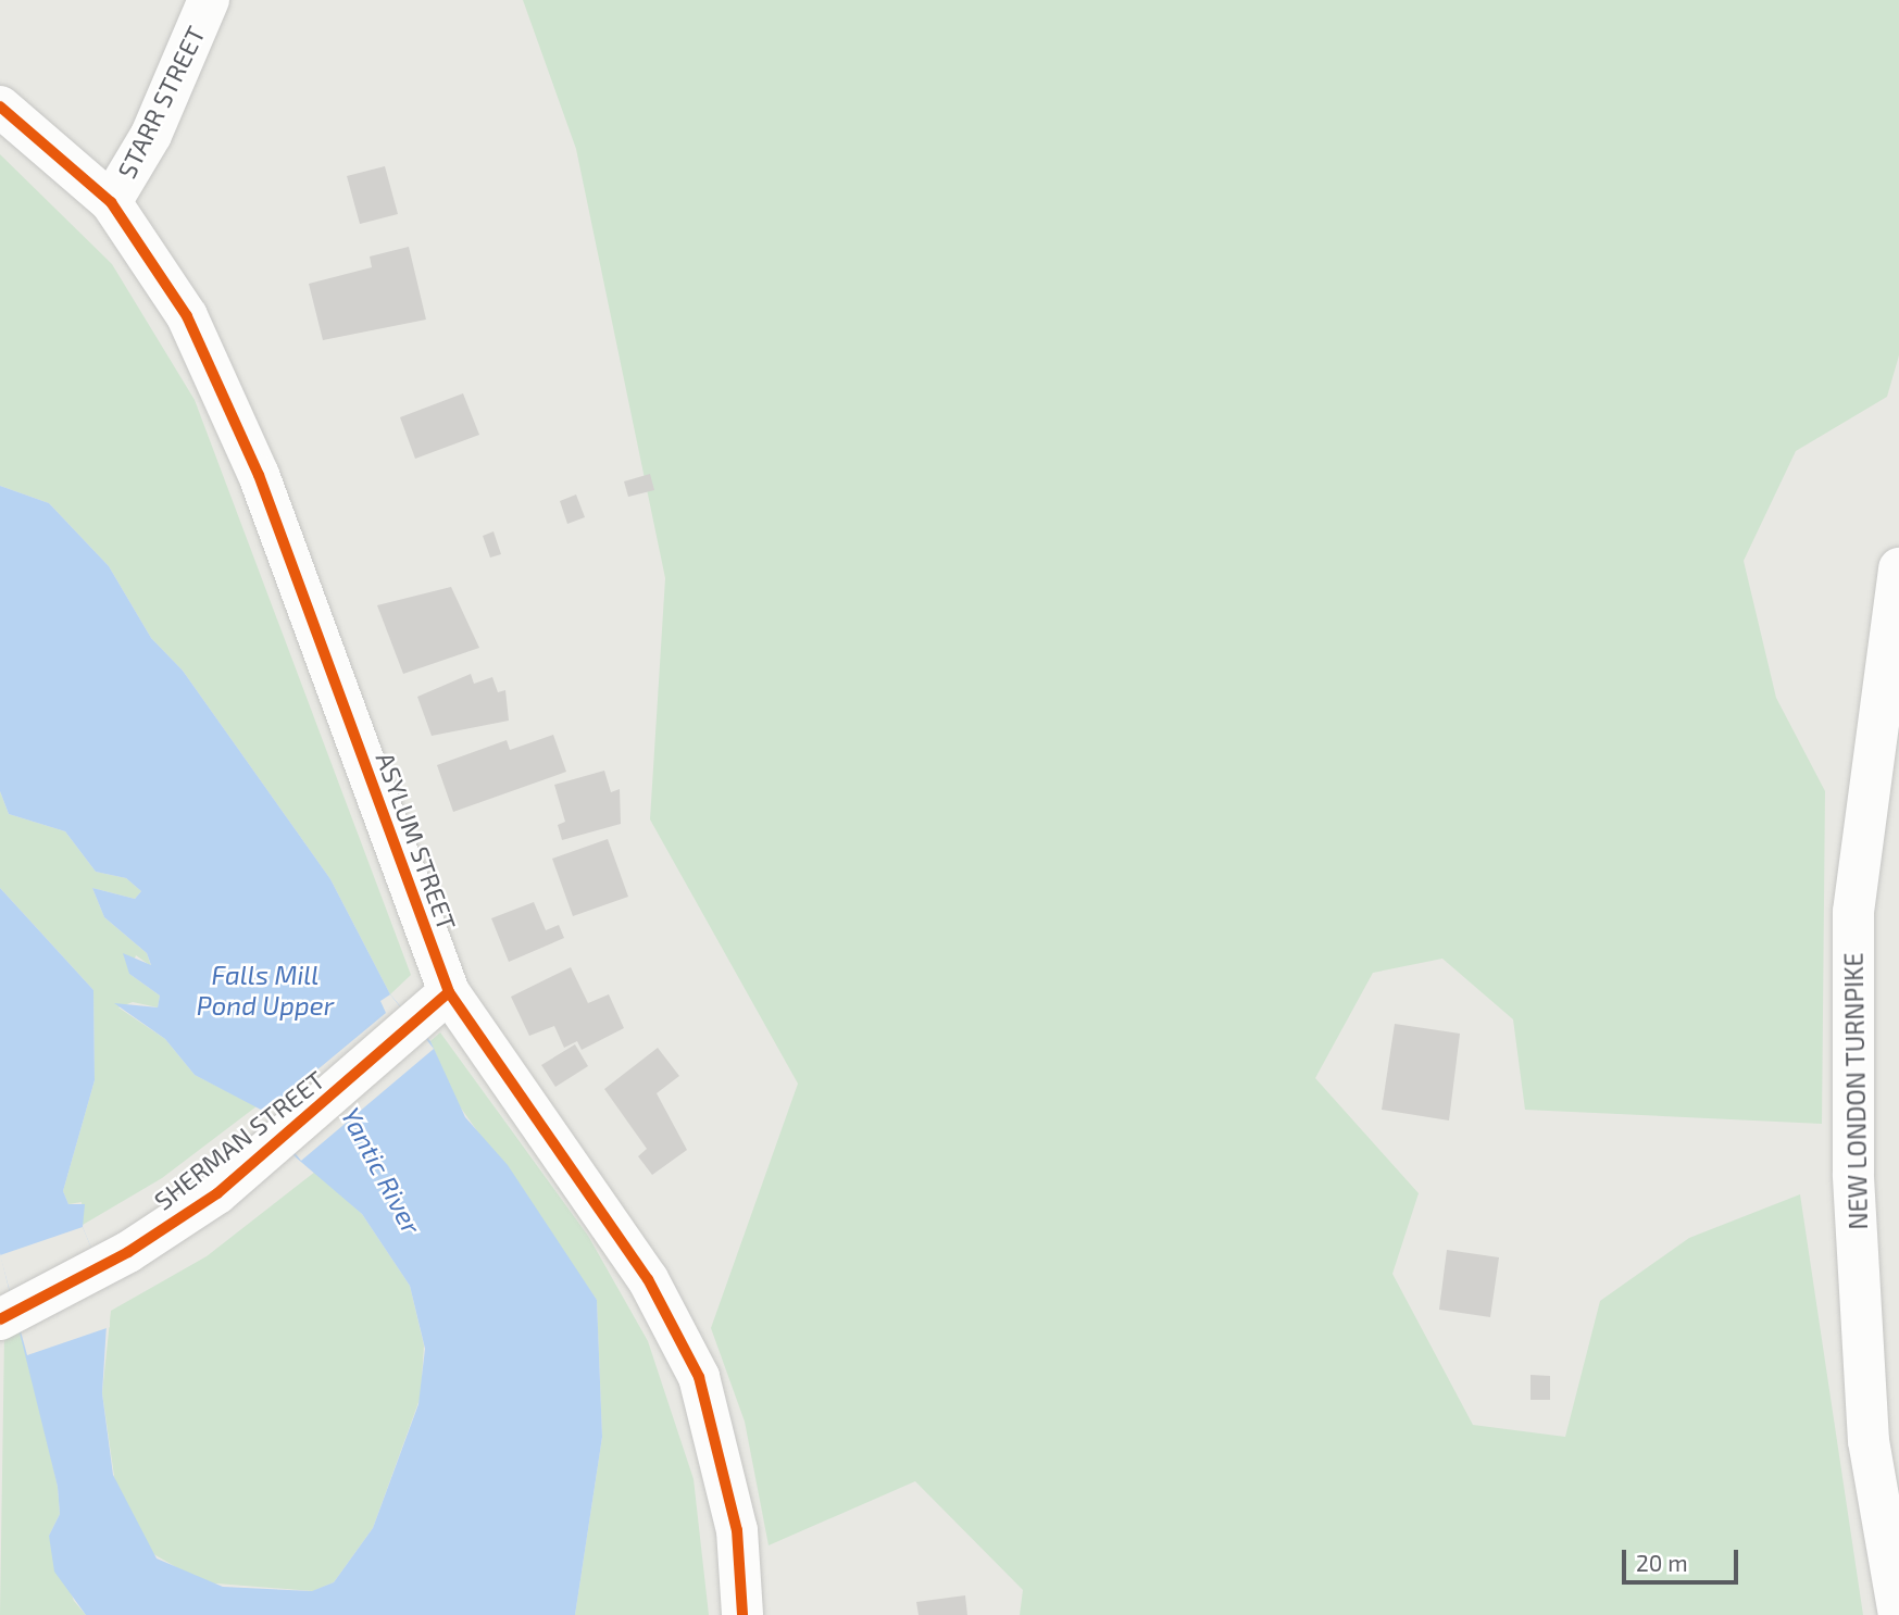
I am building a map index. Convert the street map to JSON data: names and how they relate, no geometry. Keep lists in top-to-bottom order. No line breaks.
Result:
{"streets":{"street":["STARR STREET","ASYLUM STREET","NEW LONDON TURNPIKE","SHERMAN STREET"]},"crossings":[["STARR STREET","ASYLUM STREET"],["ASYLUM STREET","SHERMAN STREET"]],"water":["Falls Mill Pond Upper","Yantic River"],"scale_bar":"20 m"}
